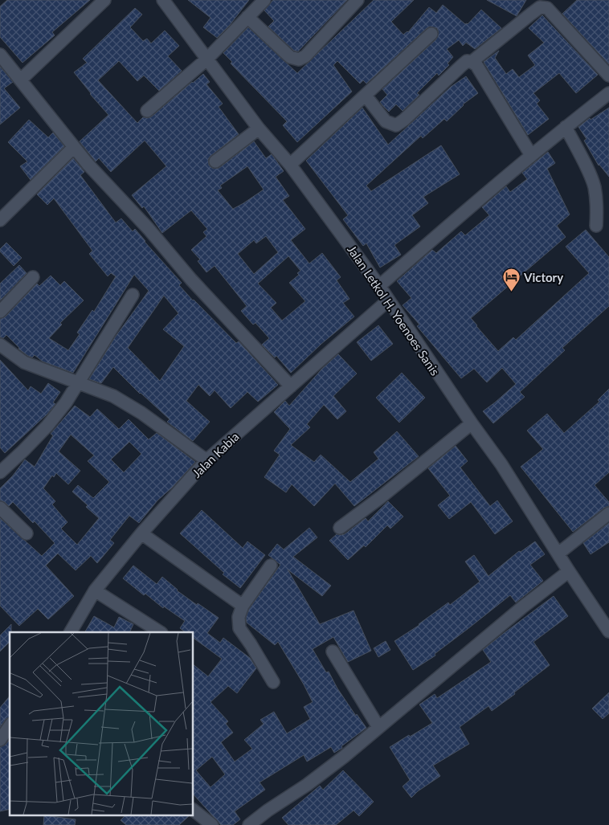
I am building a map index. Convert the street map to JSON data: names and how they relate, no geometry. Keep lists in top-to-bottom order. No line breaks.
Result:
{"streets":{"street":["Jalan Letkol H. Yoenoes Sanis","Jalan Kabia"]},"crossings":[["Jalan Letkol H. Yoenoes Sanis","Jalan Kabia"]],"places":{"hotel":["Victory"]}}
